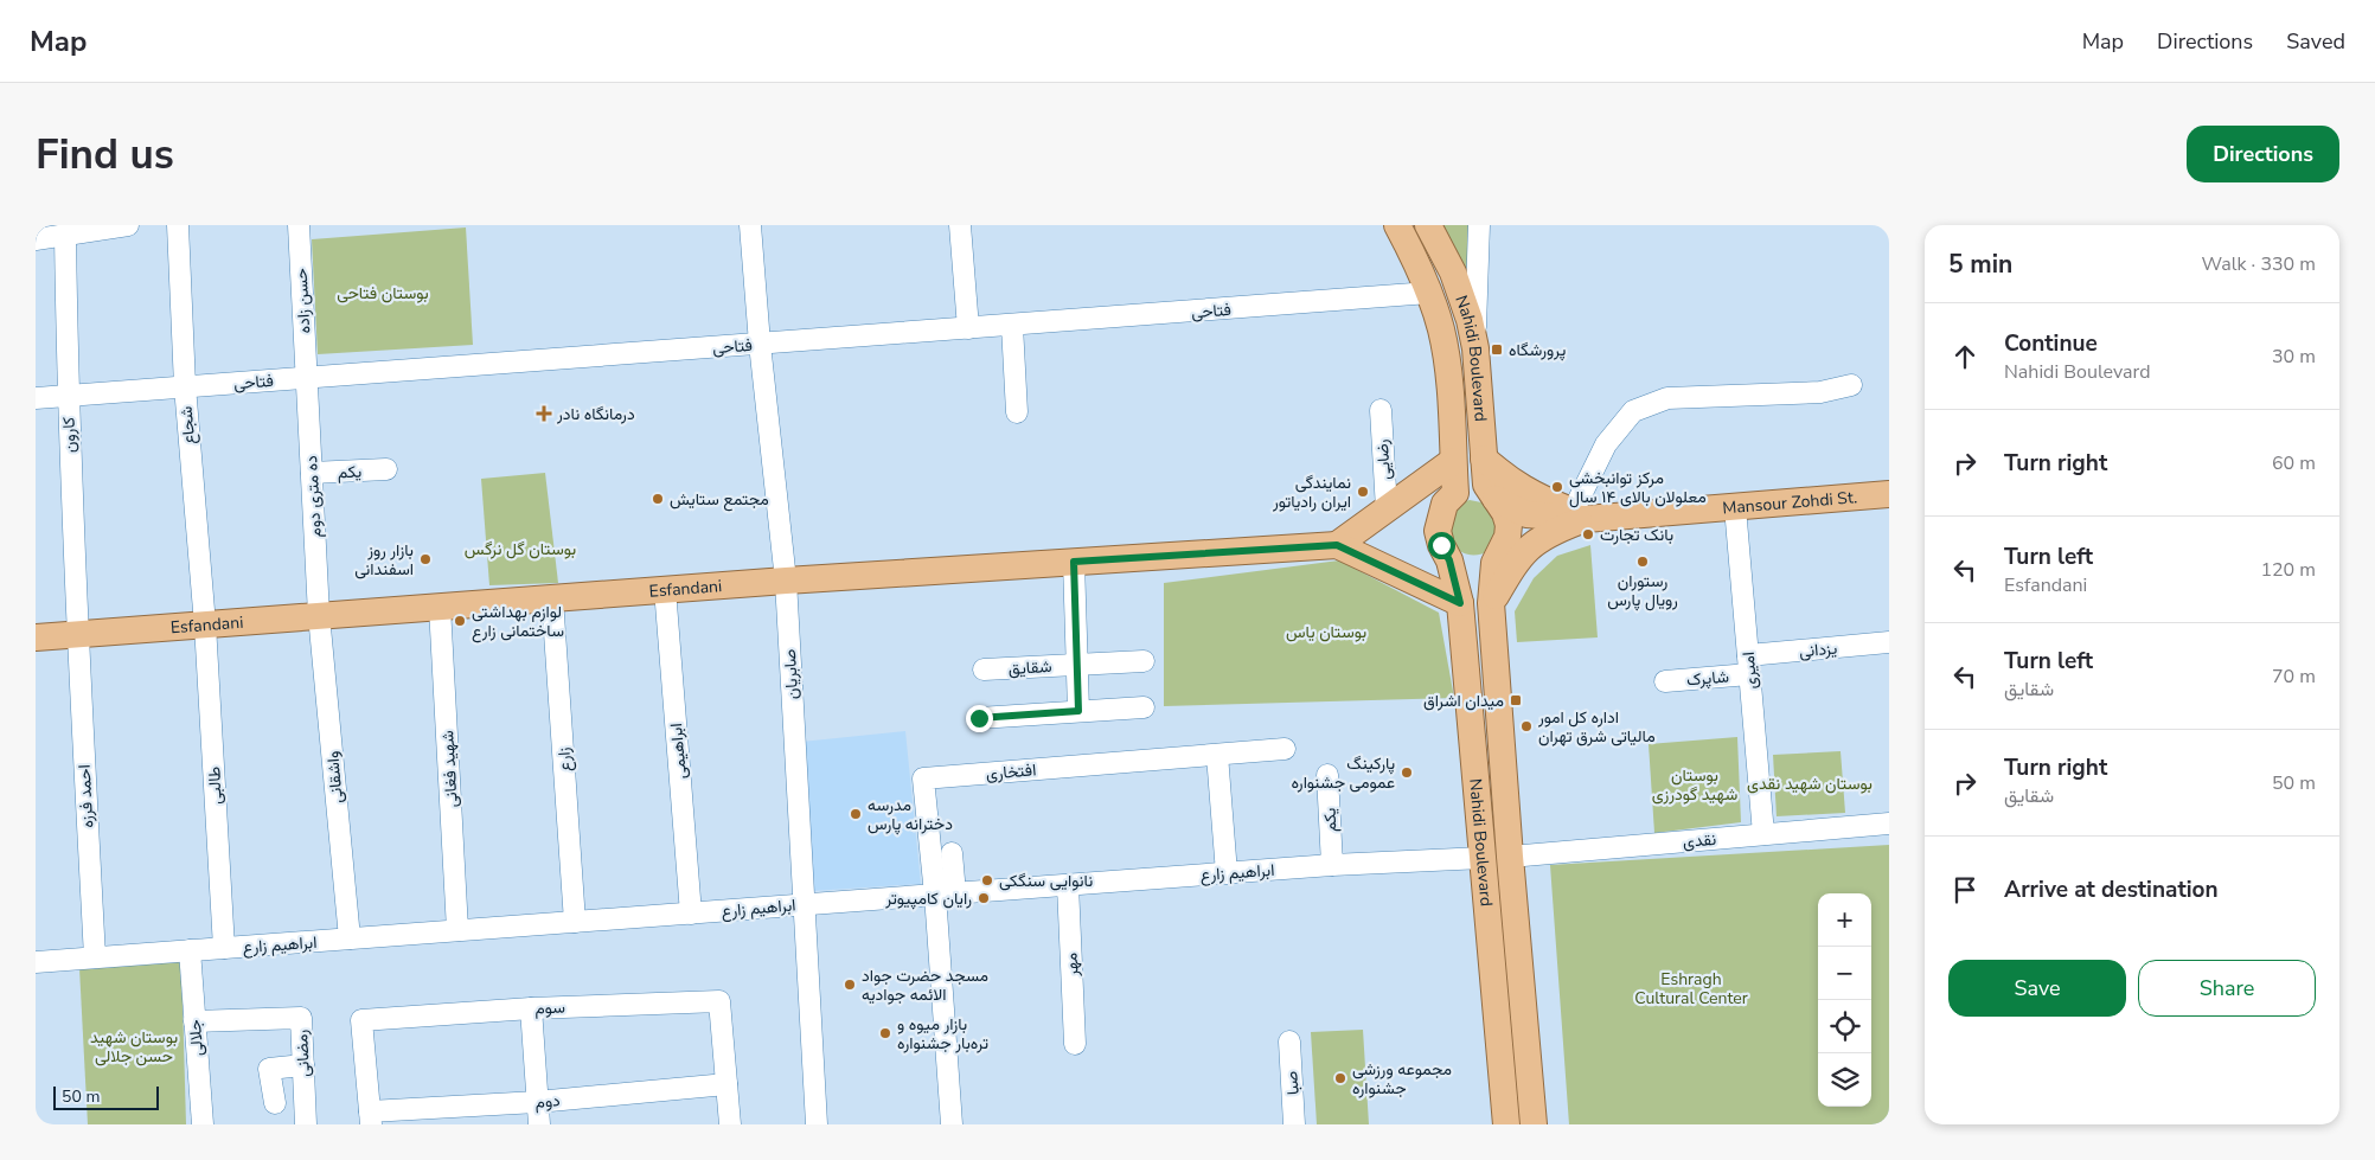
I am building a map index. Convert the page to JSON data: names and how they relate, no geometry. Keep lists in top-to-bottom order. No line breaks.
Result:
{"streets":{"main road":["Nahidi Boulevard","Mansour Zohdi St.","Esfandani"],"street":["حسن زاده","فتاحی","شجاع","کارون","رضایی","یکم","ده متری دوم","یزدانی","شقایق","امیری","صابریان","شاپرک","ابراهیمی","زارع","شهید فغانی","افتخاری","واشقانی","طالبی","احمد فرزه","نقدی","ابراهیم زارع","مهر","سوم","جلالی","رمضانی","صبا","دوم"]},"crossings":[["حسن زاده","فتاحی"],["حسن زاده","ده متری دوم"],["فتاحی","Nahidi Boulevard"],["فتاحی","شجاع"],["فتاحی","کارون"],["فتاحی","ده متری دوم"],["فتاحی","صابریان"],["Nahidi Boulevard","Mansour Zohdi St."],["Nahidi Boulevard","نقدی"],["Nahidi Boulevard","ابراهیم زارع"],["شجاع","Esfandani"],["شجاع","طالبی"],["کارون","Esfandani"],["کارون","احمد فرزه"],["یکم","ده متری دوم"],["یکم","ابراهیم زارع"],["ده متری دوم","Esfandani"],["ده متری دوم","واشقانی"],["Mansour Zohdi St.","امیری"],["Esfandani","صابریان"],["Esfandani","ابراهیمی"],["Esfandani","زارع"],["Esfandani","شهید فغانی"],["Esfandani","واشقانی"],["Esfandani","طالبی"],["Esfandani","احمد فرزه"],["یزدانی","امیری"],["یزدانی","شاپرک"],["امیری","شاپرک"],["امیری","نقدی"],["صابریان","ابراهیم زارع"],["ابراهیمی","ابراهیم زارع"],["زارع","ابراهیم زارع"],["شهید فغانی","ابراهیم زارع"],["افتخاری","ابراهیم زارع"],["واشقانی","ابراهیم زارع"],["طالبی","ابراهیم زارع"],["احمد فرزه","ابراهیم زارع"],["ابراهیم زارع","مهر"],["ابراهیم زارع","جلالی"],["سوم","دوم"],["جلالی","رمضانی"]],"parks":["بوستان فتاحی","بوستان گل نرگس","بوستان یاس","بوستان شهید گودرزی","بوستان شهید نقدی","Eshragh Cultural Center","بوستان شهید حسن جلالی"],"places":{"transit":["پرورشگاه","میدان اشراق"],"health":["درمانگاه نادر"],"other":["مرکز توانبخشی معلولان بالای ۱۴ سال","نمایندگی ایران رادیاتور","مجتمع ستایش","بانک تجارت","بازار روز اسفندانی","رستوران رویال پارس","لوازم بهداشتی ساختمانی زارع","اداره کل امور مالیاتی شرق تهران","پارکینگ عمومی جشنواره","مدرسه دخترانه پارس","نانوایی سنگکی","رایان کامپیوتر","مسجد حضرت جواد الائمه جوادیه","بازار میوه و تره‌بار جشنواره","مجموعه ورزشی جشنواره"]},"scale_bar":"50 m","page":{"header":"Map","nav":["Map","Directions","Saved"],"buttons":["Directions",["Save","Share"]],"title":"Find us","heading":["5 min","Walk · 330 m"],"list":[["Continue","Nahidi Boulevard","30 m"],["Turn right","60 m"],["Turn left","Esfandani","120 m"],["Turn left","شقایق","70 m"],["Turn right","شقایق","50 m"],"Arrive at destination"],"map_buttons":["+","−"],"scale":"50 m"}}
